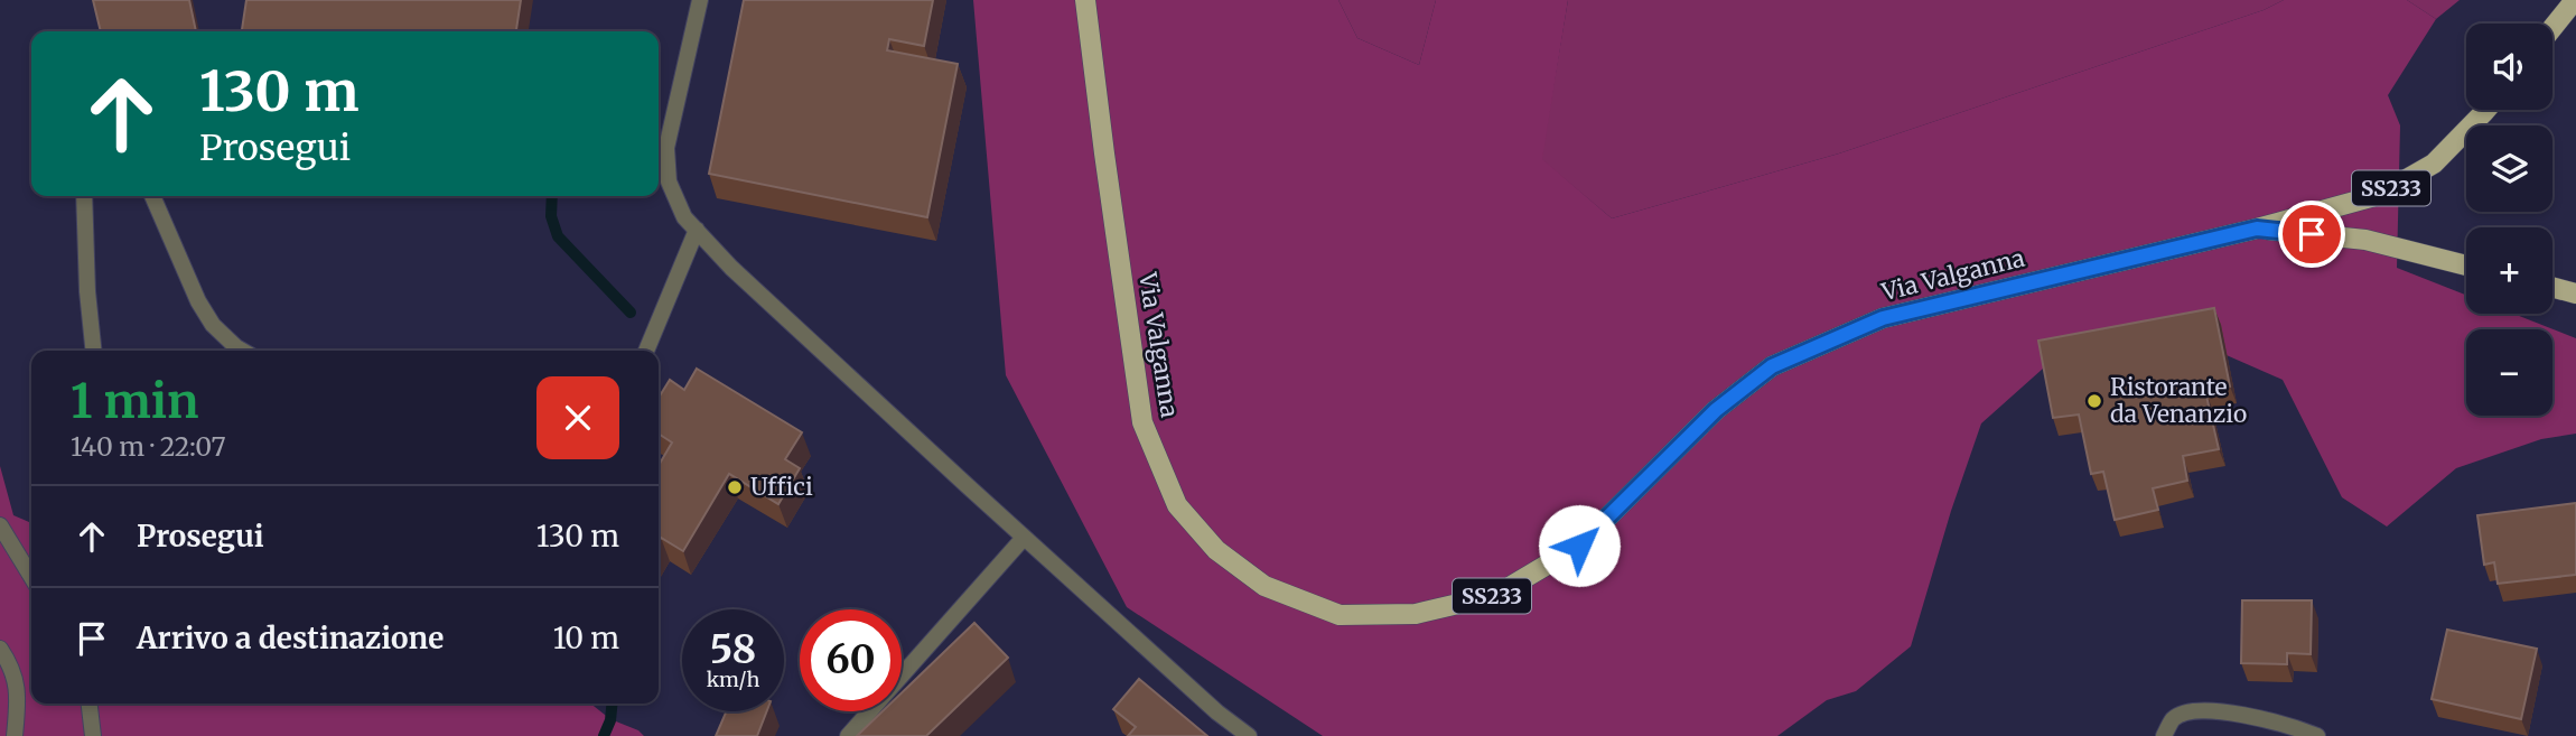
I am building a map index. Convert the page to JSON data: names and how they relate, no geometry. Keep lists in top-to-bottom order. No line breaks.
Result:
{"streets":{"main road":["SS233","Via Valganna"]},"crossings":[["SS233","Via Valganna"]],"places":["Ristorante da Venanzio","Uffici"],"page":{"map_buttons":["+","−"],"turn":["130 m","Prosegui"],"heading":["1 min","140 m · 22:07"],"list":[{"name":"Prosegui","value":"130 m"},{"name":"Arrivo a destinazione","value":"10 m"}],"speed":"58 km/h","limit":"60"}}
